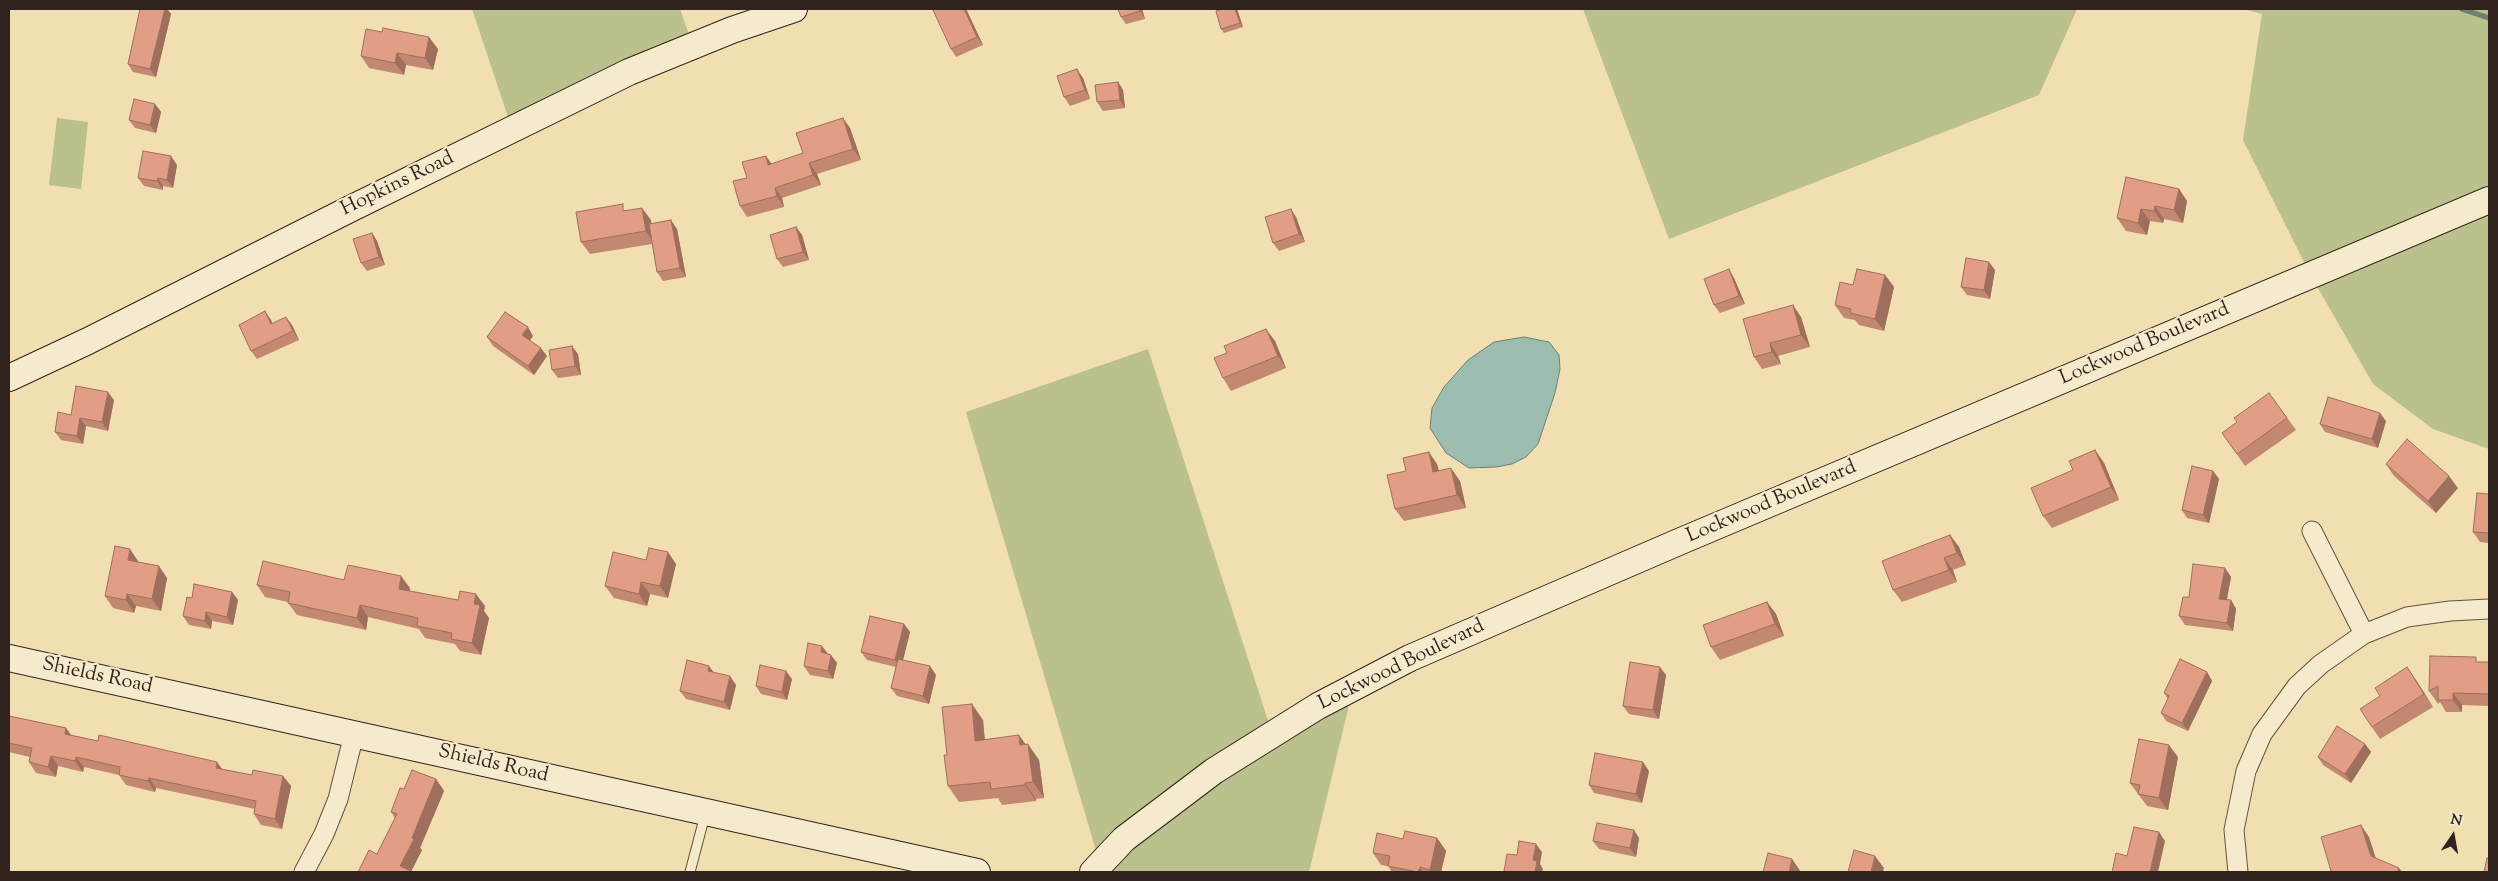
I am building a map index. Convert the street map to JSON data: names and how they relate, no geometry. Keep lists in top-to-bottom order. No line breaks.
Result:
{"streets":{"main road":["Hopkins Road","Lockwood Boulevard","Shields Road"]},"north":"top"}
